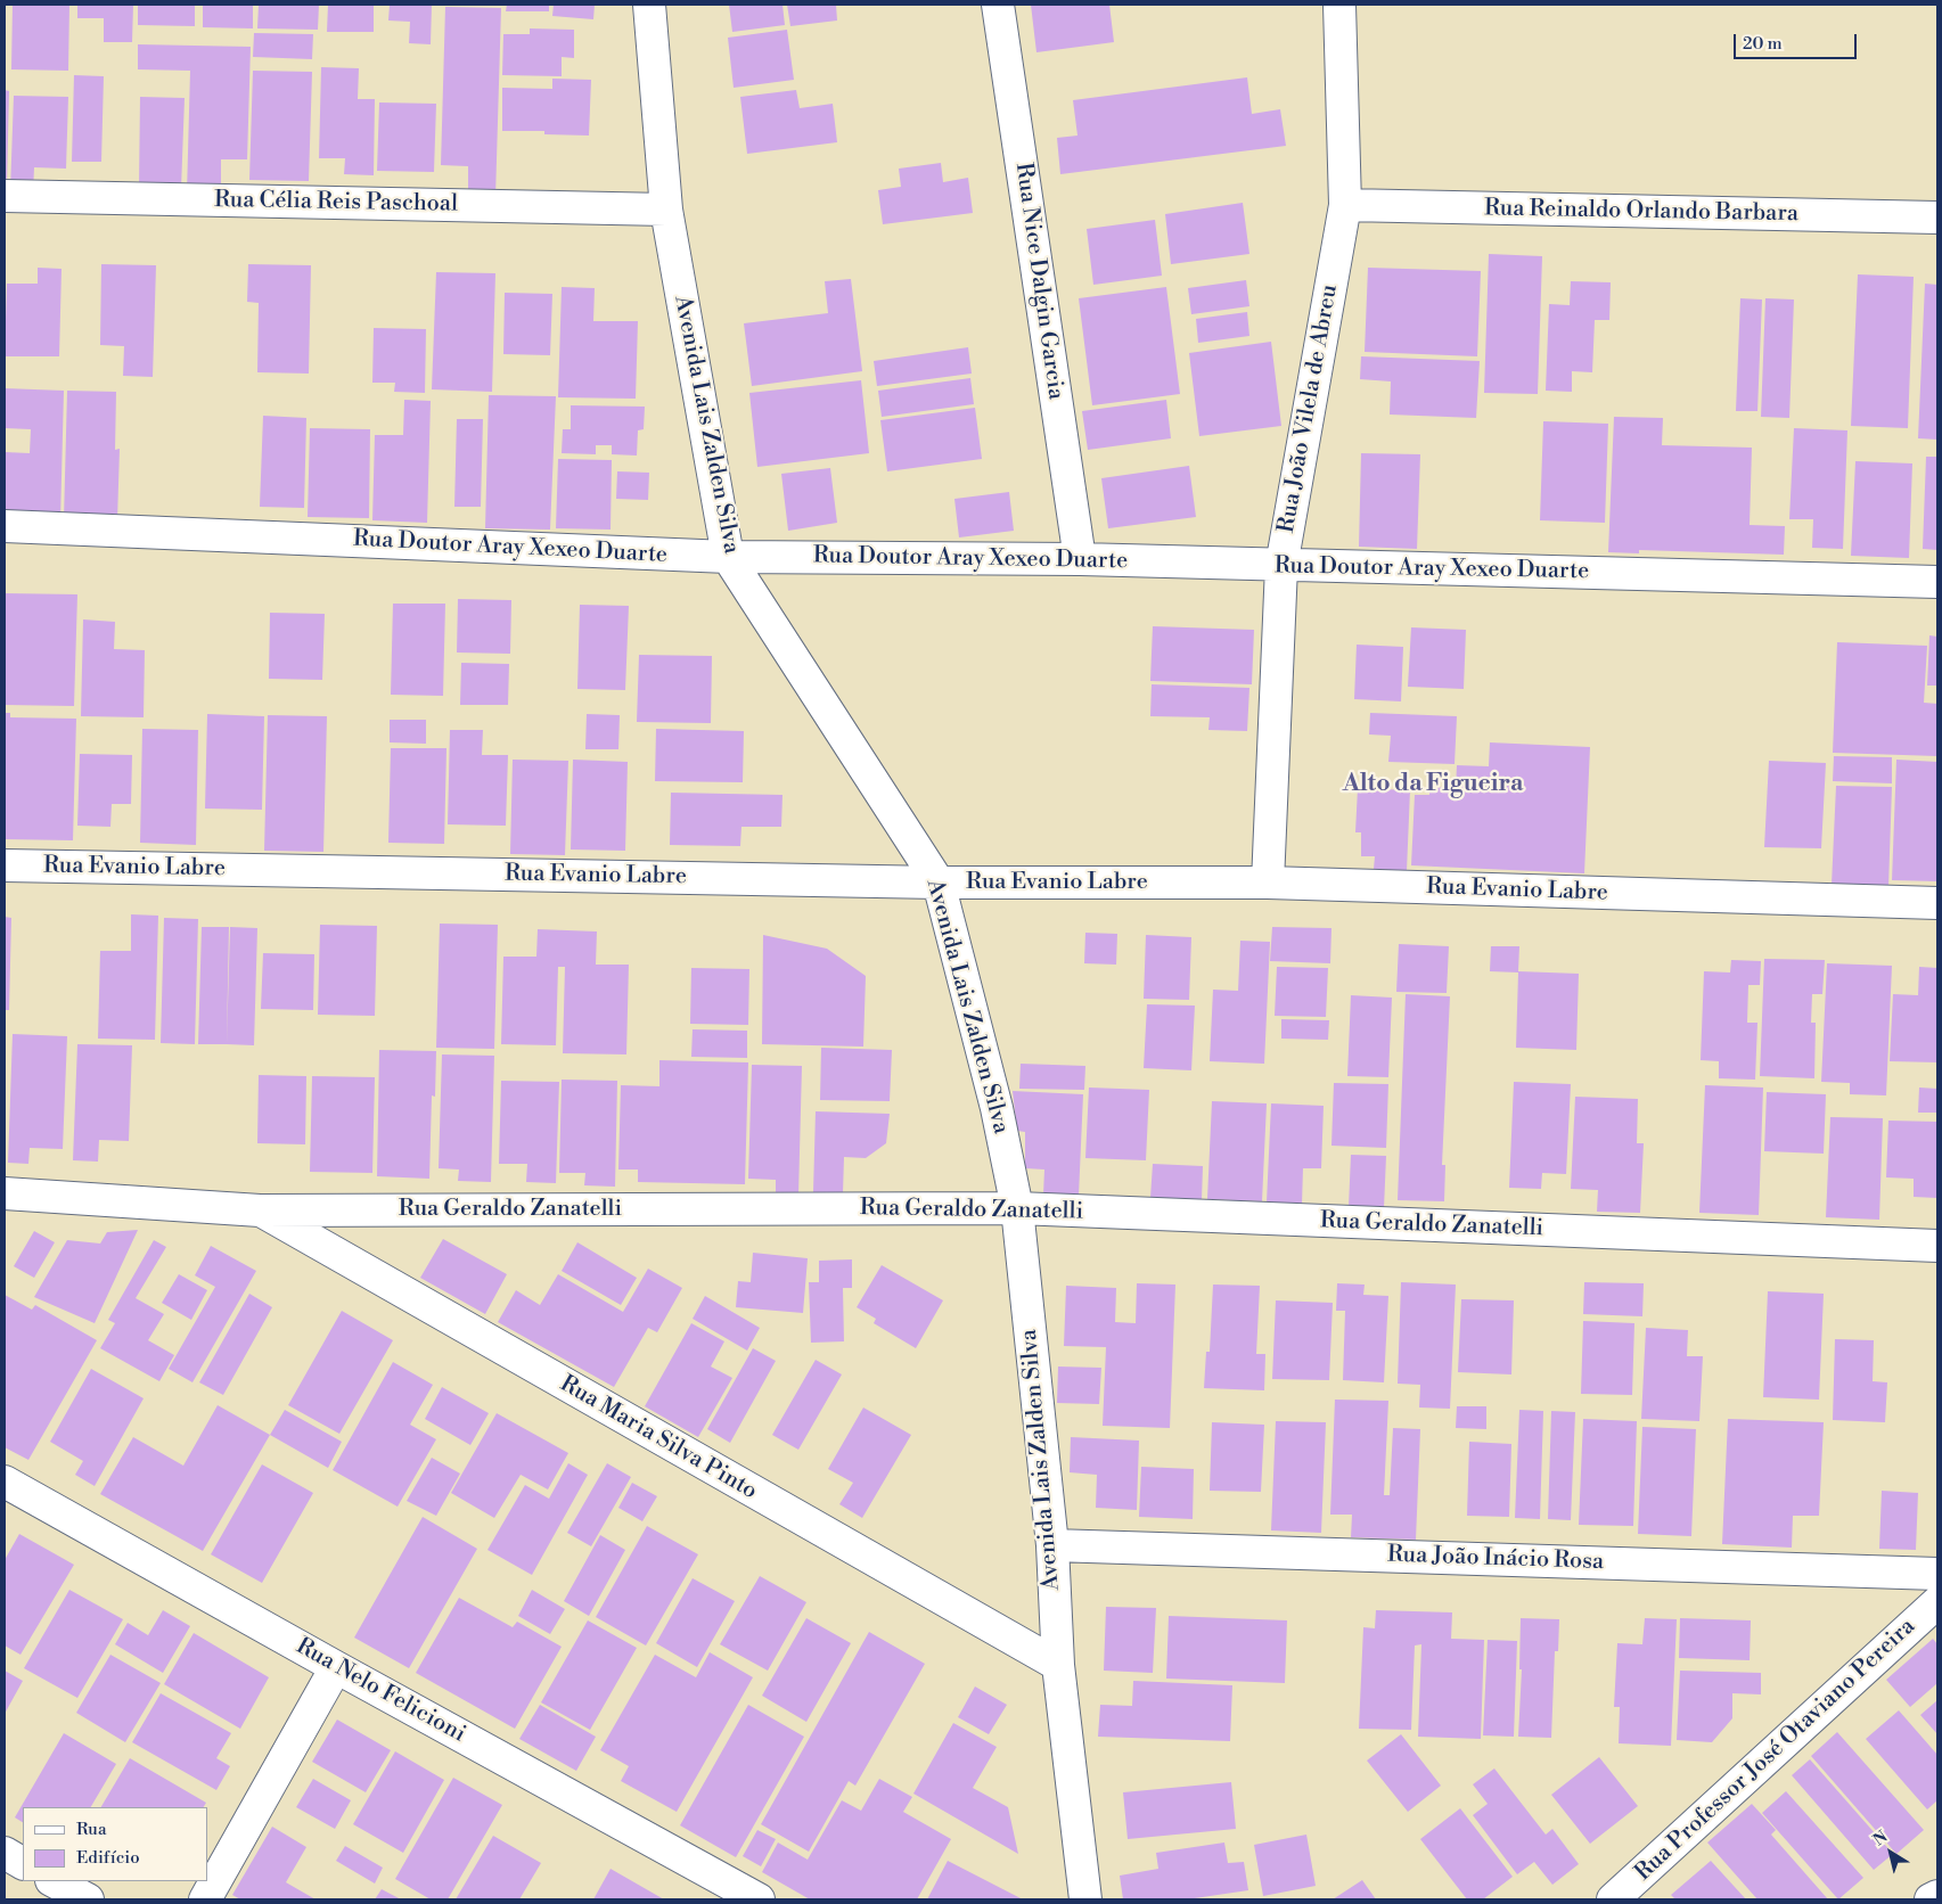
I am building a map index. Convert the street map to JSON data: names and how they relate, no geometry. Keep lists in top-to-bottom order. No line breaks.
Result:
{"streets":{"street":["Rua Célia Reis Paschoal","Rua Reinaldo Orlando Barbara","Rua Nice Dalgin Garcia","Rua João Vilela de Abreu","Avenida Lais Zalden Silva","Rua Doutor Aray Xexeo Duarte","Rua Evanio Labre","Rua Geraldo Zanatelli","Rua Maria Silva Pinto","Rua João Inácio Rosa","Rua Nelo Felicioni","Rua Professor José Otaviano Pereira"]},"crossings":[["Rua Célia Reis Paschoal","Avenida Lais Zalden Silva"],["Rua Reinaldo Orlando Barbara","Rua João Vilela de Abreu"],["Rua Nice Dalgin Garcia","Rua Doutor Aray Xexeo Duarte"],["Rua João Vilela de Abreu","Rua Doutor Aray Xexeo Duarte"],["Rua João Vilela de Abreu","Rua Evanio Labre"],["Avenida Lais Zalden Silva","Rua Doutor Aray Xexeo Duarte"],["Avenida Lais Zalden Silva","Rua Evanio Labre"],["Avenida Lais Zalden Silva","Rua Geraldo Zanatelli"],["Avenida Lais Zalden Silva","Rua Maria Silva Pinto"],["Avenida Lais Zalden Silva","Rua João Inácio Rosa"],["Rua Geraldo Zanatelli","Rua Maria Silva Pinto"]],"districts":["Alto da Figueira"],"legend":["Rua","Edifício"],"scale_bar":"20 m","north":"top left"}
